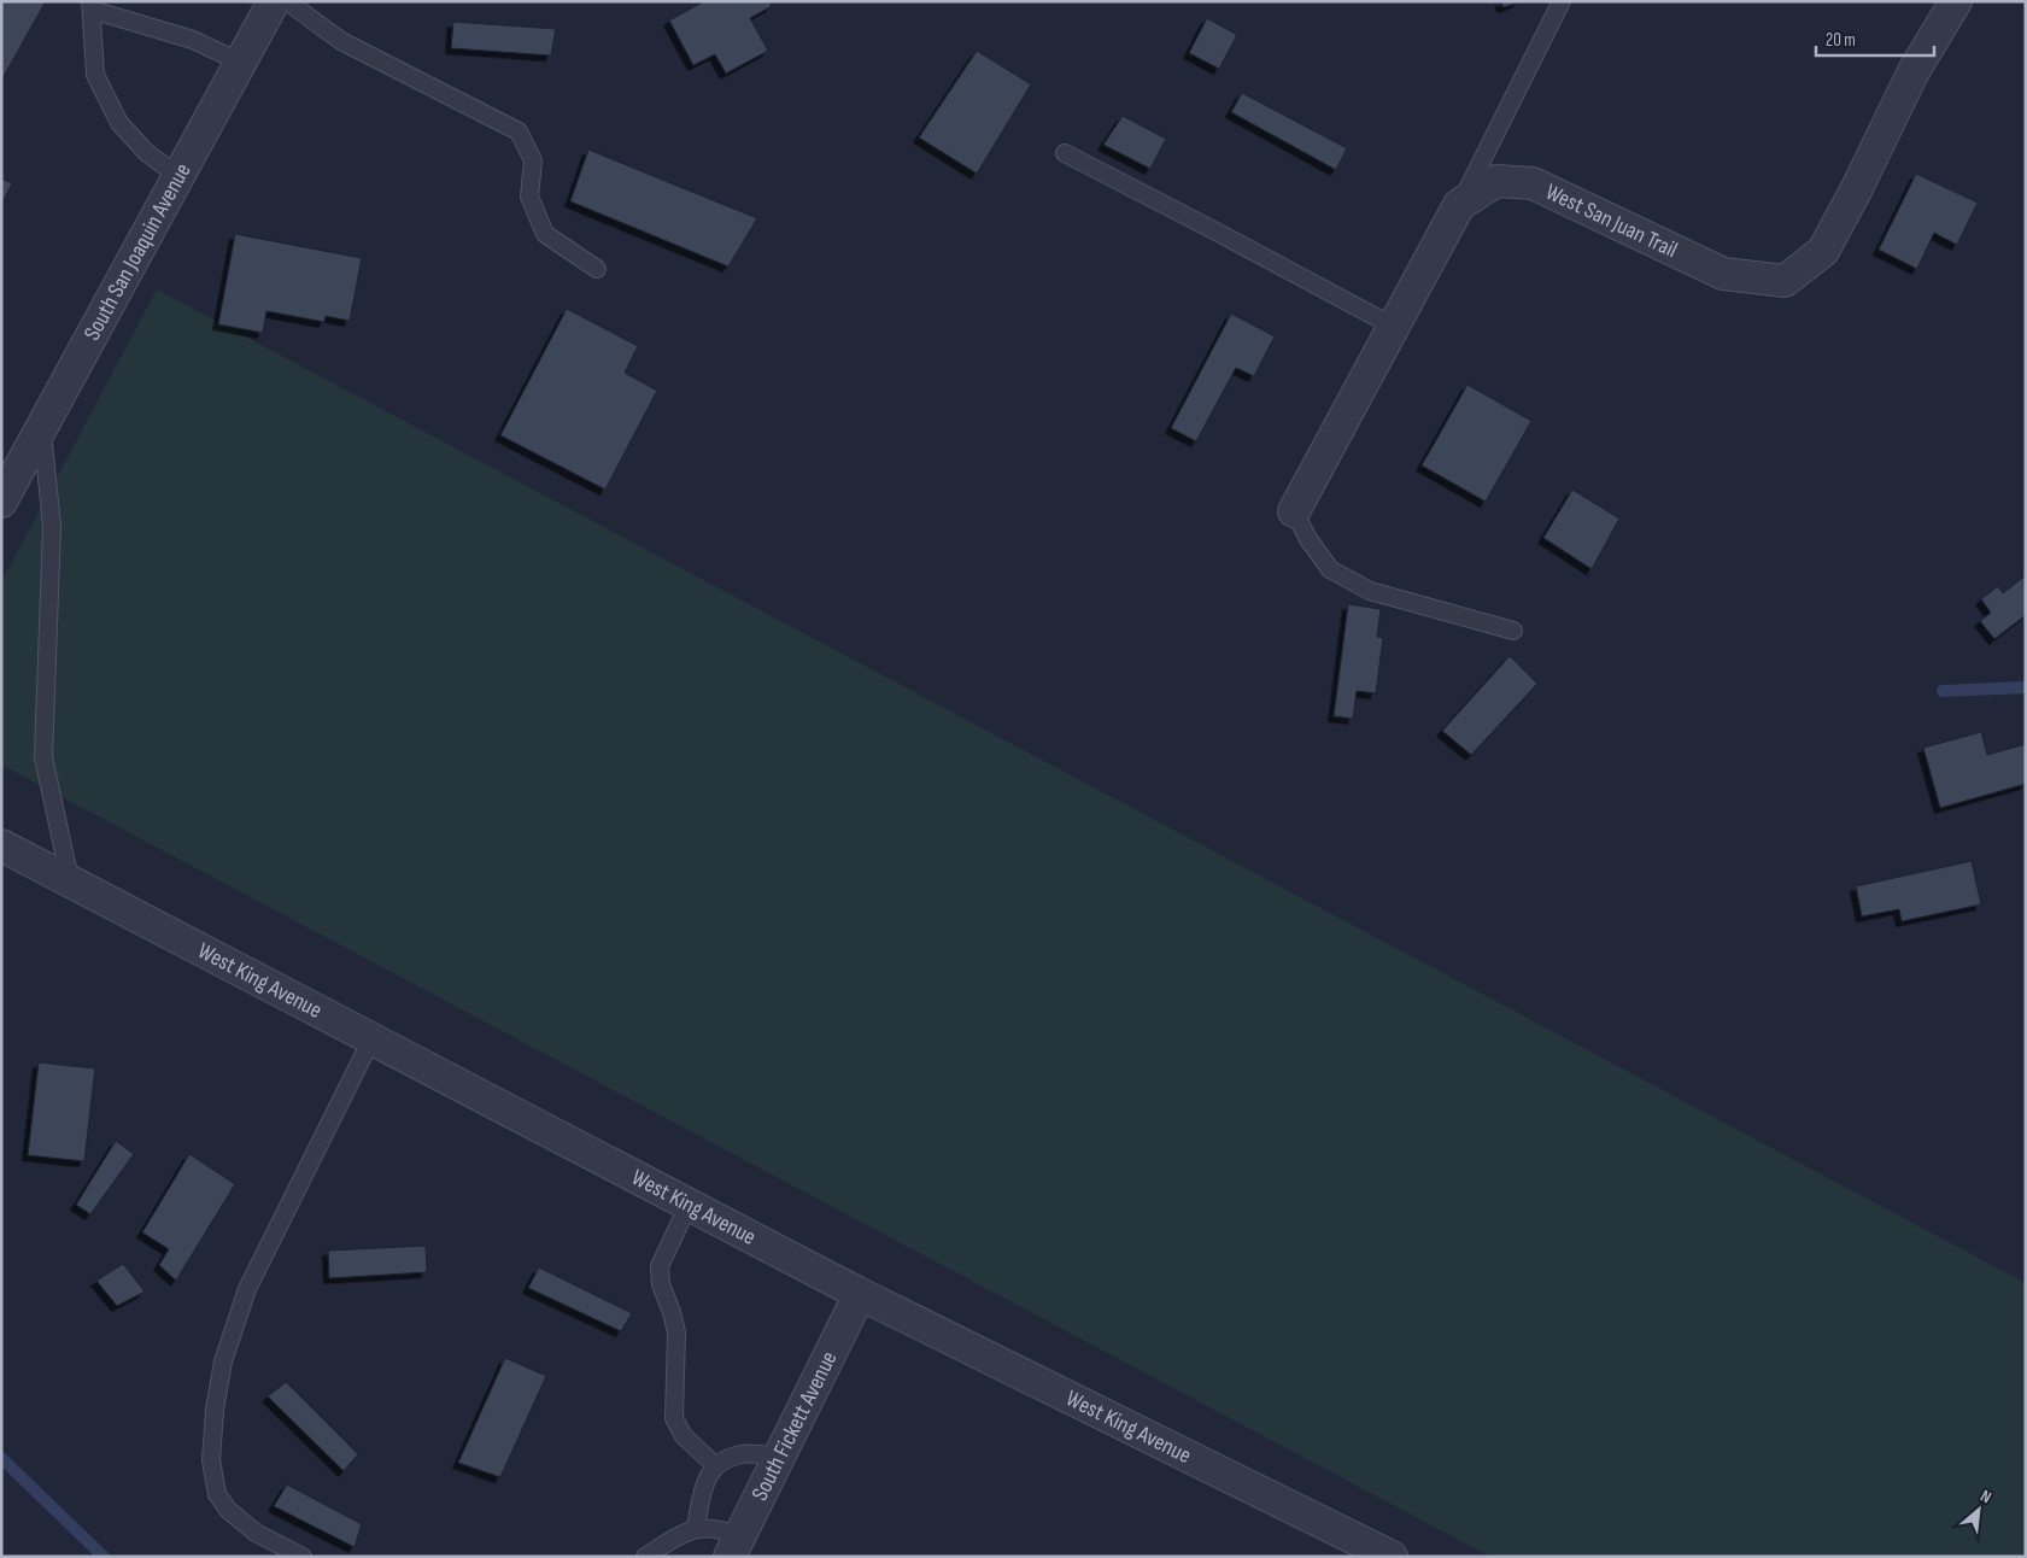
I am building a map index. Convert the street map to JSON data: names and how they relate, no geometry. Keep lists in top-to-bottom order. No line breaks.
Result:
{"streets":{"street":["West San Juan Trail","South San Joaquin Avenue","West King Avenue","South Fickett Avenue"]},"crossings":[["West King Avenue","South Fickett Avenue"]],"scale_bar":"20 m","north":"top right"}
